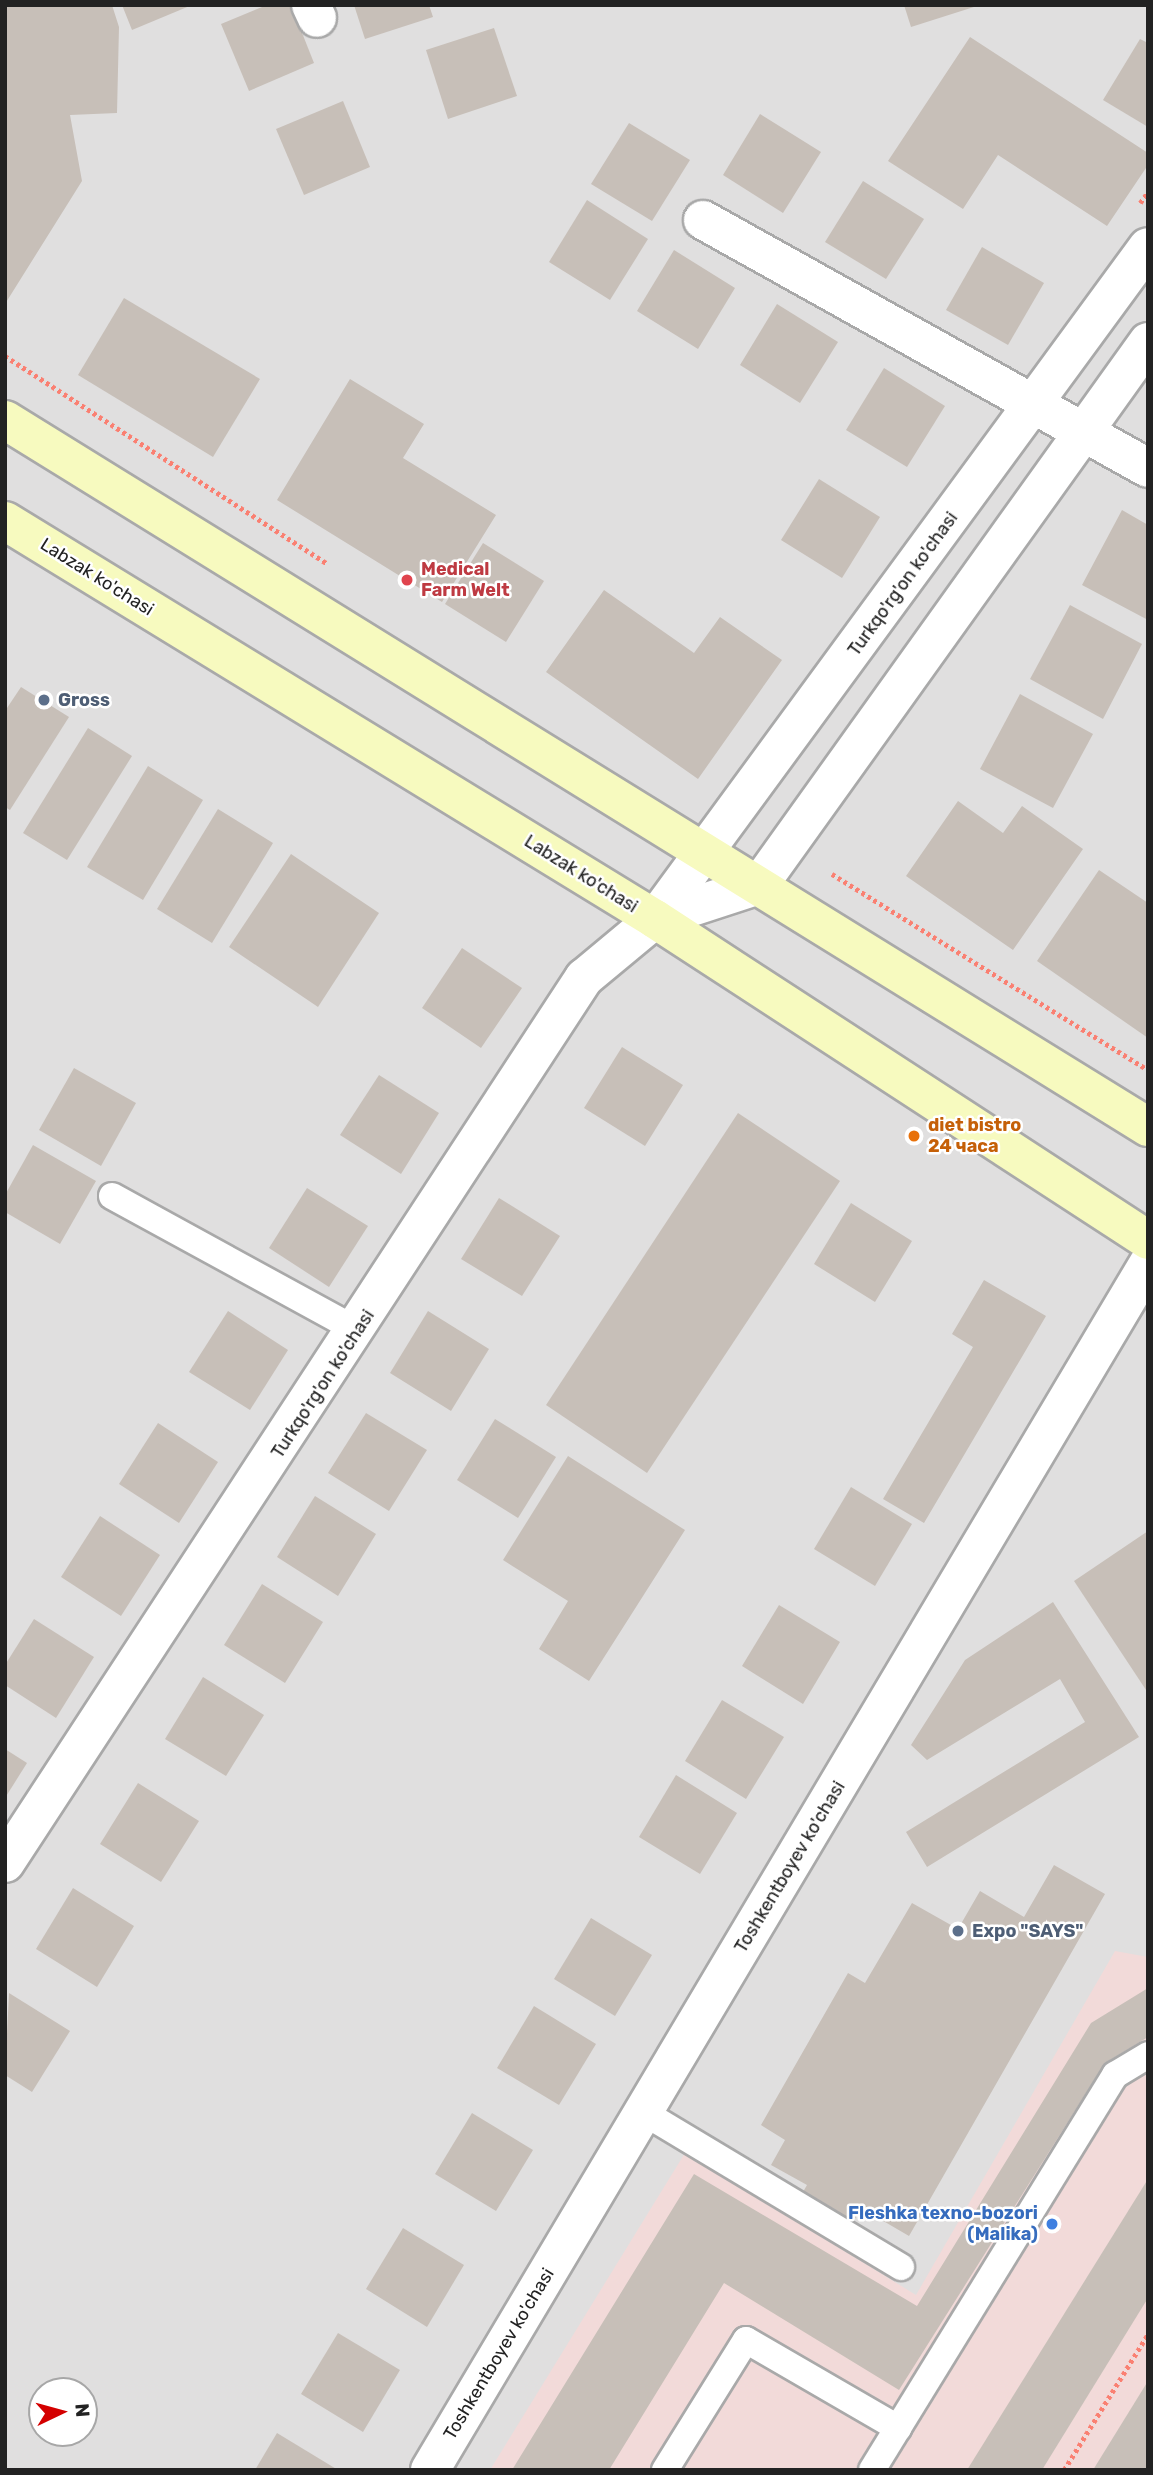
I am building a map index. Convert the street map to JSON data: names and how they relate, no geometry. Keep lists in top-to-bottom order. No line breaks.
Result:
{"streets":{"main road":["Labzak ko'chasi"],"street":["Turkqo'rg'on ko'chasi","Toshkentboyev ko'chasi"]},"crossings":[["Labzak ko'chasi","Turkqo'rg'on ko'chasi"]],"places":["Medical Farm Welt","Gross","diet bistro 24 часа","Expo \"SAYS\"","Fleshka texno-bozori (Malika)"],"north":"right"}
